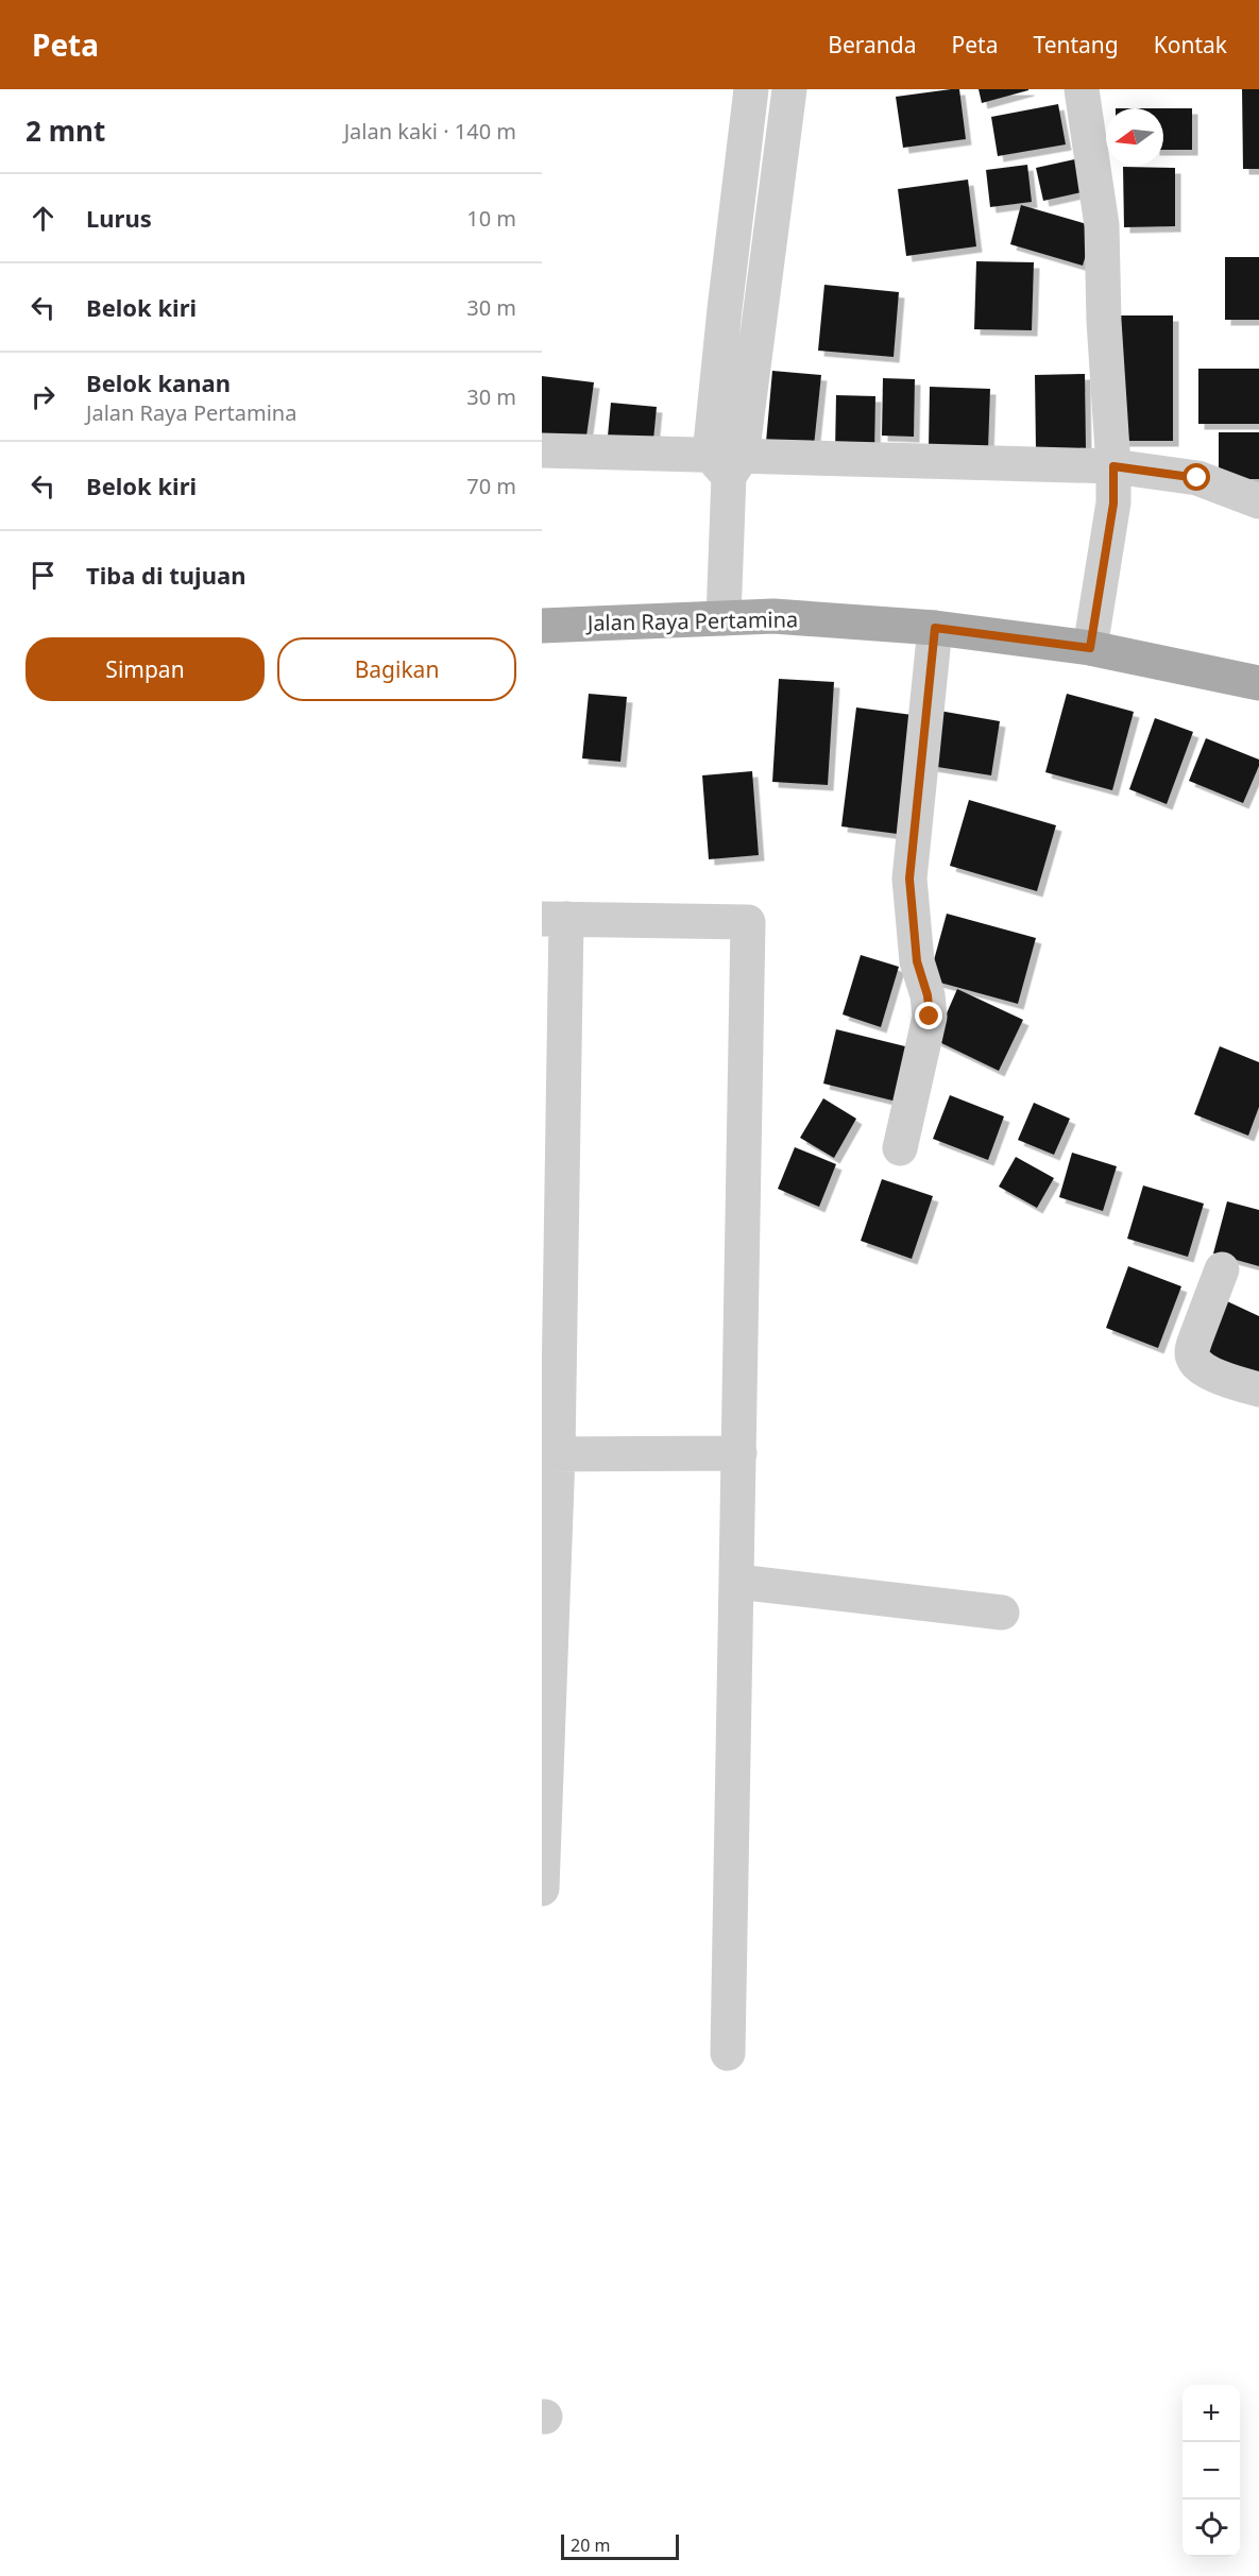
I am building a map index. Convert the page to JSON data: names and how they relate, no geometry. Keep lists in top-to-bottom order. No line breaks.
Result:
{"streets":{"main road":["Jalan Raya Pertamina"]},"scale_bar":"20 m","north":"left","page":{"header":"Peta","nav":["Beranda","Peta","Tentang","Kontak"],"heading":["2 mnt","Jalan kaki · 140 m"],"list":[["Lurus","10 m"],["Belok kiri","30 m"],["Belok kanan","Jalan Raya Pertamina","30 m"],["Belok kiri","70 m"],"Tiba di tujuan"],"buttons":["Simpan","Bagikan"],"map_buttons":["+","−"],"scale":"20 m"}}
